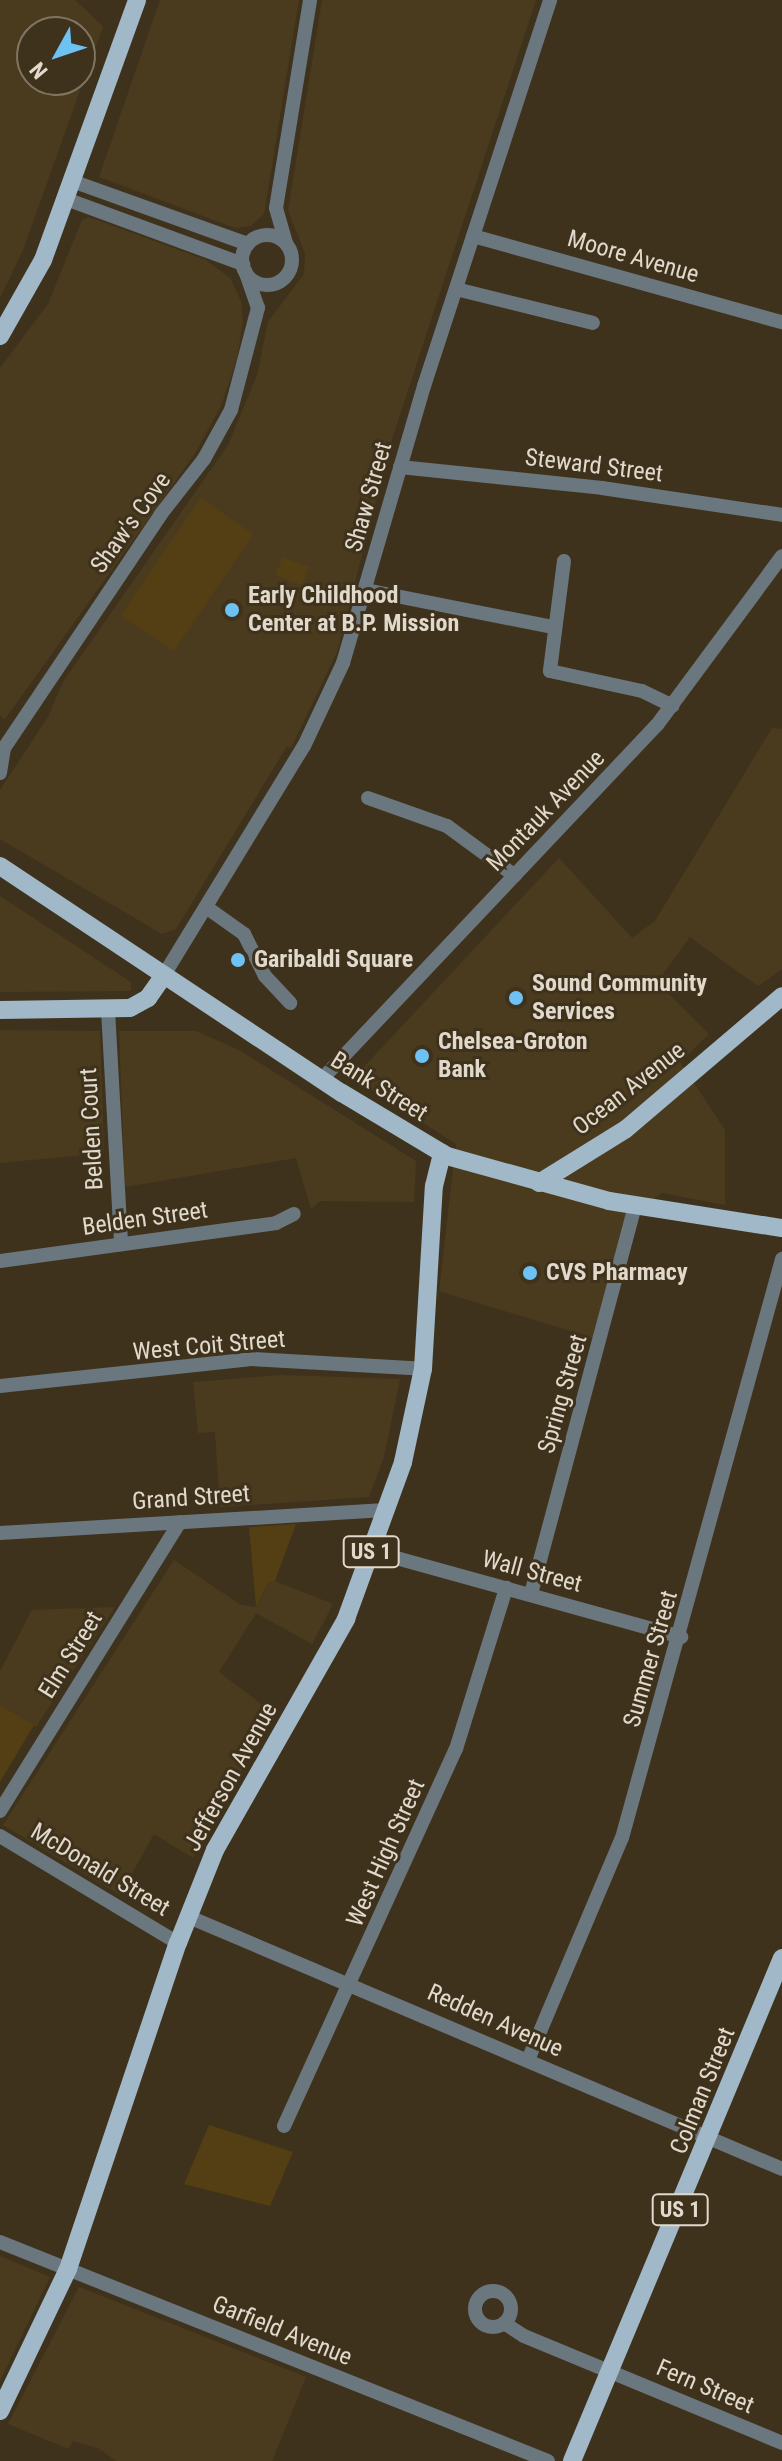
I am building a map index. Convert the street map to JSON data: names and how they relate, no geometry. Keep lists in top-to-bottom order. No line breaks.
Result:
{"streets":{"main road":["Bank Street","Ocean Avenue","US 1","Jefferson Avenue","Colman Street"],"street":["Moore Avenue","Steward Street","Shaw Street","Shaw's Cove","Montauk Avenue","Belden Court","Belden Street","West Coit Street","Spring Street","Grand Street","Wall Street","Elm Street","Summer Street","West High Street","McDonald Street","Redden Avenue","Garfield Avenue","Fern Street"]},"crossings":[["Moore Avenue","Shaw Street"],["Steward Street","Shaw Street"],["Shaw Street","Bank Street"],["Montauk Avenue","Bank Street"],["Bank Street","Ocean Avenue"],["Bank Street","Spring Street"],["Bank Street","Jefferson Avenue"],["Belden Court","Belden Street"],["West Coit Street","Jefferson Avenue"],["Spring Street","Wall Street"],["Grand Street","Elm Street"],["Grand Street","Jefferson Avenue"],["Wall Street","Summer Street"],["Wall Street","Jefferson Avenue"],["Wall Street","West High Street"],["Summer Street","Redden Avenue"],["Jefferson Avenue","McDonald Street"],["Jefferson Avenue","Redden Avenue"],["Jefferson Avenue","Garfield Avenue"],["West High Street","Redden Avenue"],["Redden Avenue","Colman Street"],["Colman Street","Fern Street"]],"places":["Early Childhood Center at B.P. Mission","Garibaldi Square","Sound Community Services","Chelsea-Groton Bank","CVS Pharmacy"],"north":"bottom left"}
